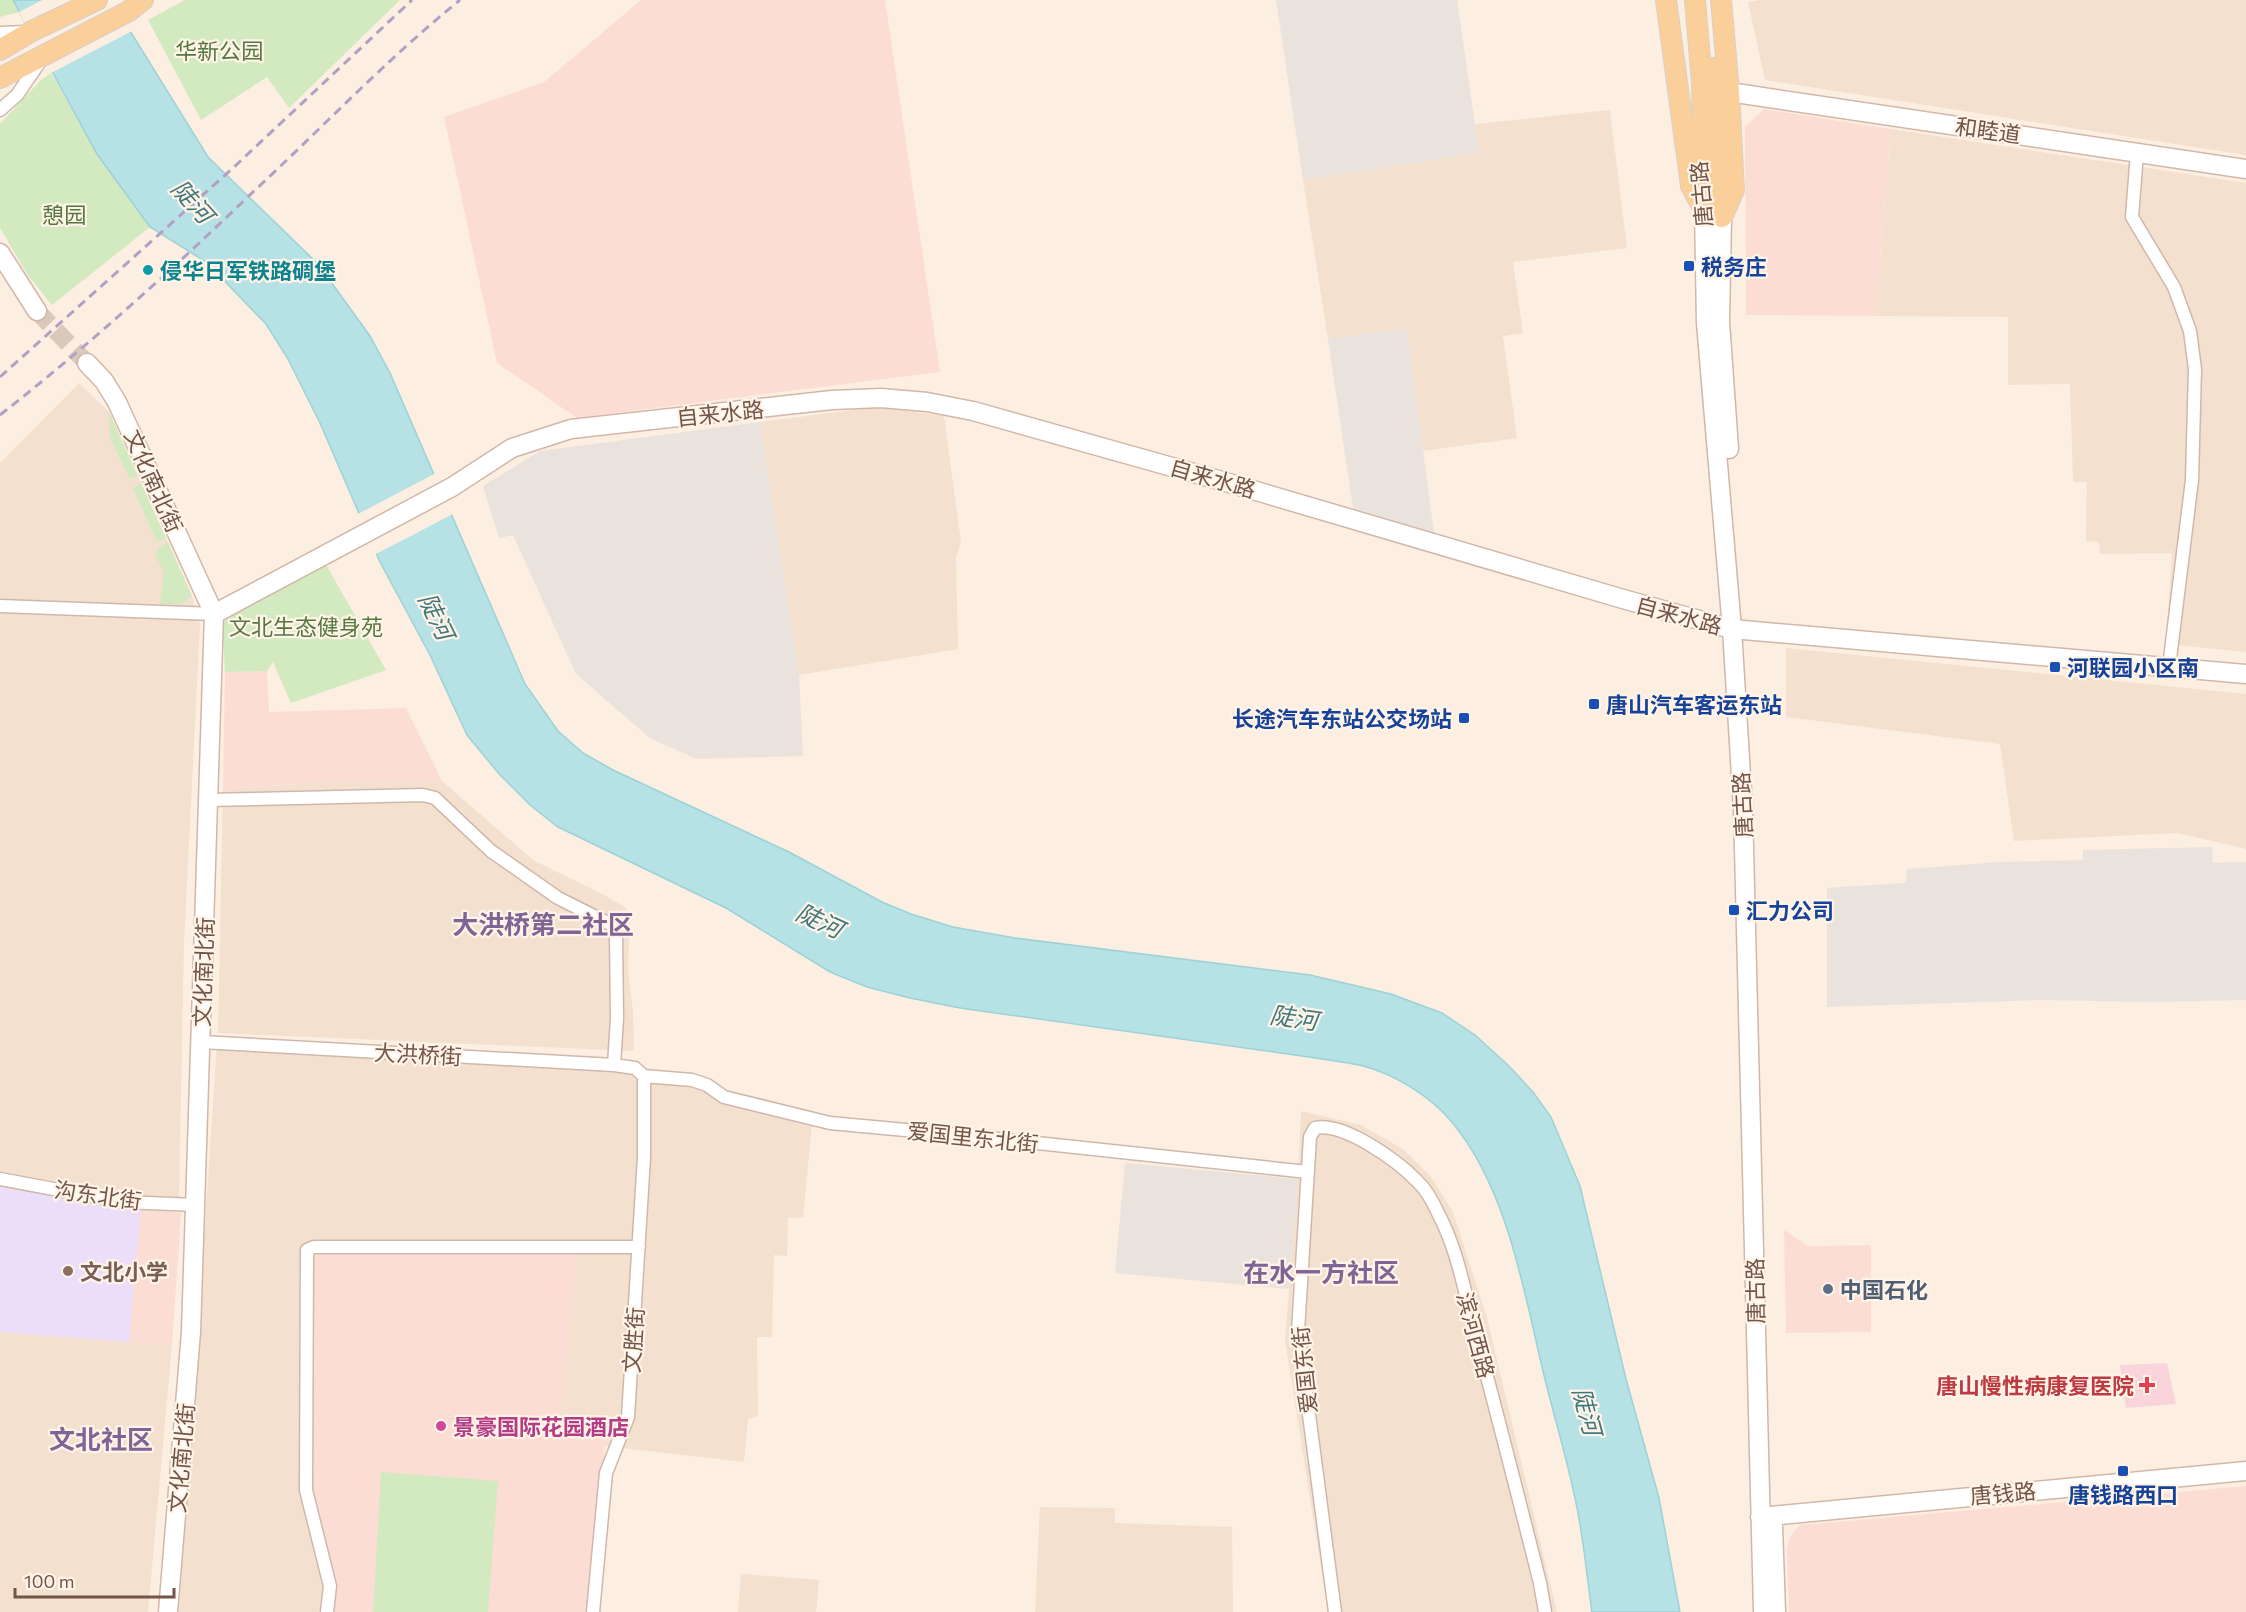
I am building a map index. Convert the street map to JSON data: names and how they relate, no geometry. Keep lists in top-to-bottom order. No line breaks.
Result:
{"streets":{"street":["和睦道","唐古路","自来水路","文化南北街","大洪桥街","爱国里东北街","沟东北街","滨河西路","文胜街","爱国东街","唐钱路"]},"crossings":[["唐古路","自来水路"],["唐古路","唐钱路"],["自来水路","文化南北街"],["文化南北街","大洪桥街"],["文化南北街","沟东北街"],["大洪桥街","爱国里东北街"],["大洪桥街","文胜街"],["爱国里东北街","文胜街"],["爱国里东北街","爱国东街"],["滨河西路","爱国东街"]],"districts":["大洪桥第二社区","在水一方社区","文北社区"],"water":["陡河"],"parks":["华新公园","憩园","文北生态健身苑"],"places":{"transit":["税务庄","河联园小区南","唐山汽车客运东站","长途汽车东站公交场站","汇力公司","唐钱路西口"],"other":["侵华日军铁路碉堡","文北小学","中国石化","景豪国际花园酒店"],"health":["唐山慢性病康复医院"]},"scale_bar":"100 m"}
